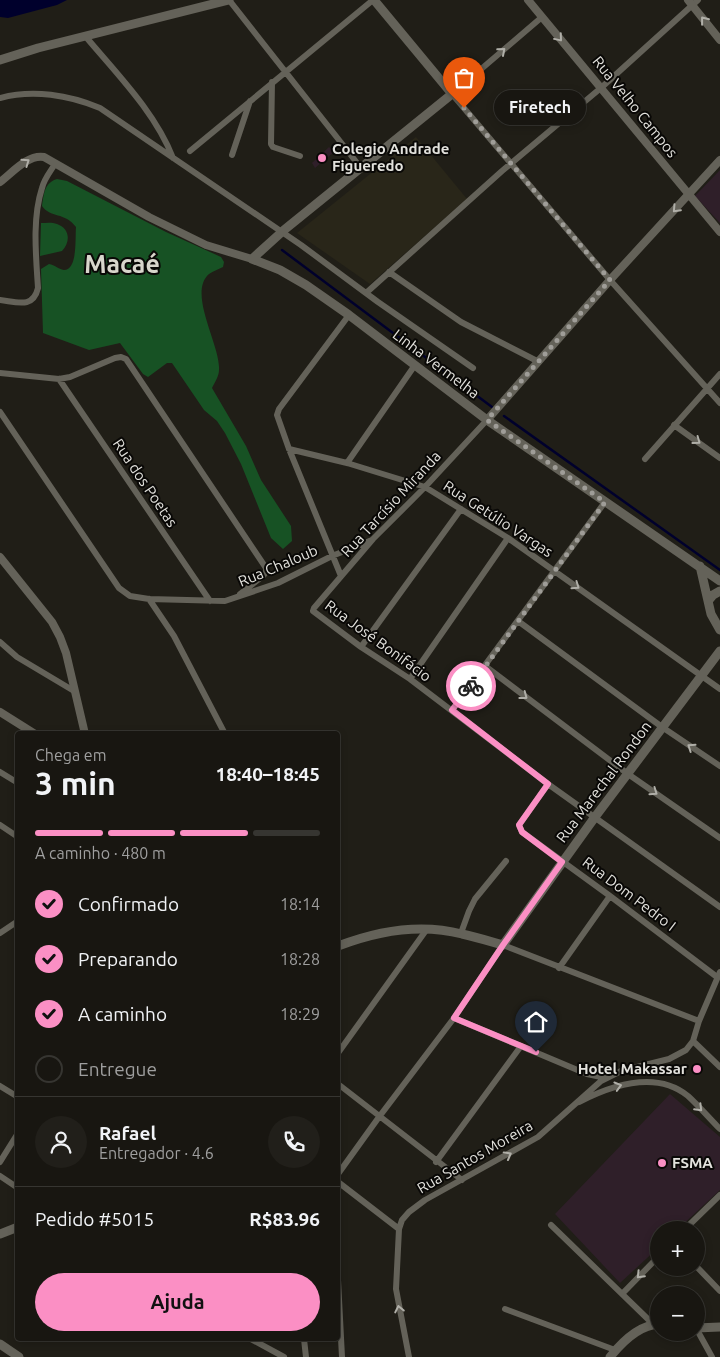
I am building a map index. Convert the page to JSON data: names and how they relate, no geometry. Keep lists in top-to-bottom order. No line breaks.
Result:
{"streets":{"main road":["Linha Vermelha","Rua Marechal Rondon"],"street":["Rua Velho Campos","Rua dos Poetas","Rua Tarcísio Miranda","Rua Getúlio Vargas","Rua Chaloub","Rua José Bonifácio","Rua Dom Pedro I","Rua Santos Moreira"]},"crossings":[["Linha Vermelha","Rua Tarcísio Miranda"],["Rua dos Poetas","Rua Chaloub"],["Rua Tarcísio Miranda","Rua Getúlio Vargas"],["Rua Tarcísio Miranda","Rua Chaloub"],["Rua Tarcísio Miranda","Rua José Bonifácio"],["Rua Getúlio Vargas","Rua Marechal Rondon"],["Rua José Bonifácio","Rua Marechal Rondon"],["Rua José Bonifácio","Rua Dom Pedro I"],["Rua Marechal Rondon","Rua Dom Pedro I"]],"one_way":["Rua Getúlio Vargas"],"districts":["Macaé"],"places":["Firetech","Colegio Andrade Figueredo","Hotel Makassar","FSMA"],"page":{"bubble":"Firetech","heading":["3 min","Chega em","18:40–18:45"],"panel":["Rafael","Entregador · 4.6","Pedido #5015","R$83.96"],"bar":"A caminho · 480 m","list":[["Confirmado","18:14"],["Preparando","18:28"],["A caminho","18:29"],"Entregue"],"map_buttons":["+","−"],"buttons":"Ajuda"}}
